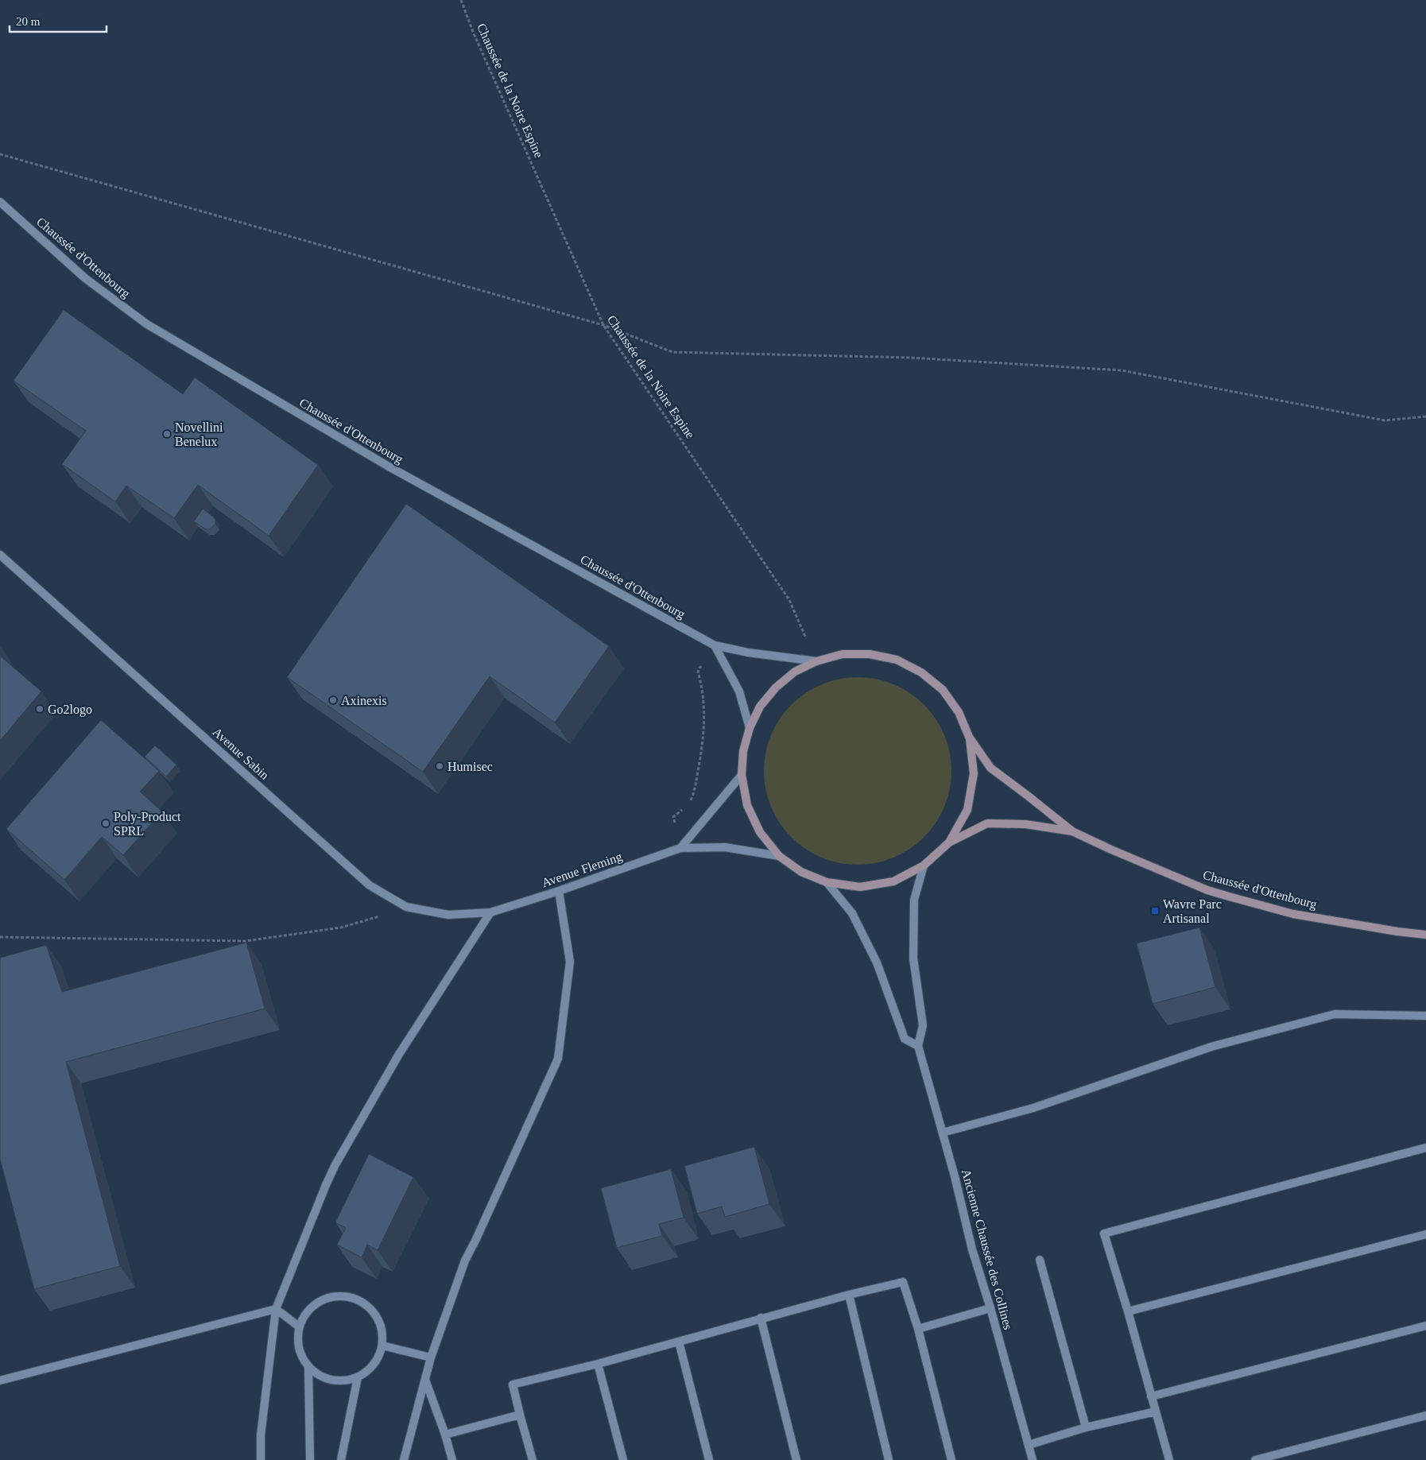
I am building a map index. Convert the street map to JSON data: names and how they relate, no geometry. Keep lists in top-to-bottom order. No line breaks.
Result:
{"streets":{"main road":["Chaussée d'Ottenbourg"],"street":["Avenue Sabin","Avenue Fleming","Ancienne Chaussée des Collines"],"path":["Chaussée de la Noire Espine"]},"crossings":[["Chaussée de la Noire Espine","Chaussée d'Ottenbourg"],["Avenue Sabin","Avenue Fleming"]],"places":{"other":["Novellini Benelux","Axinexis","Go2logo","Humisec","Poly-Product SPRL"],"transit":["Wavre Parc Artisanal"]},"scale_bar":"20 m"}
